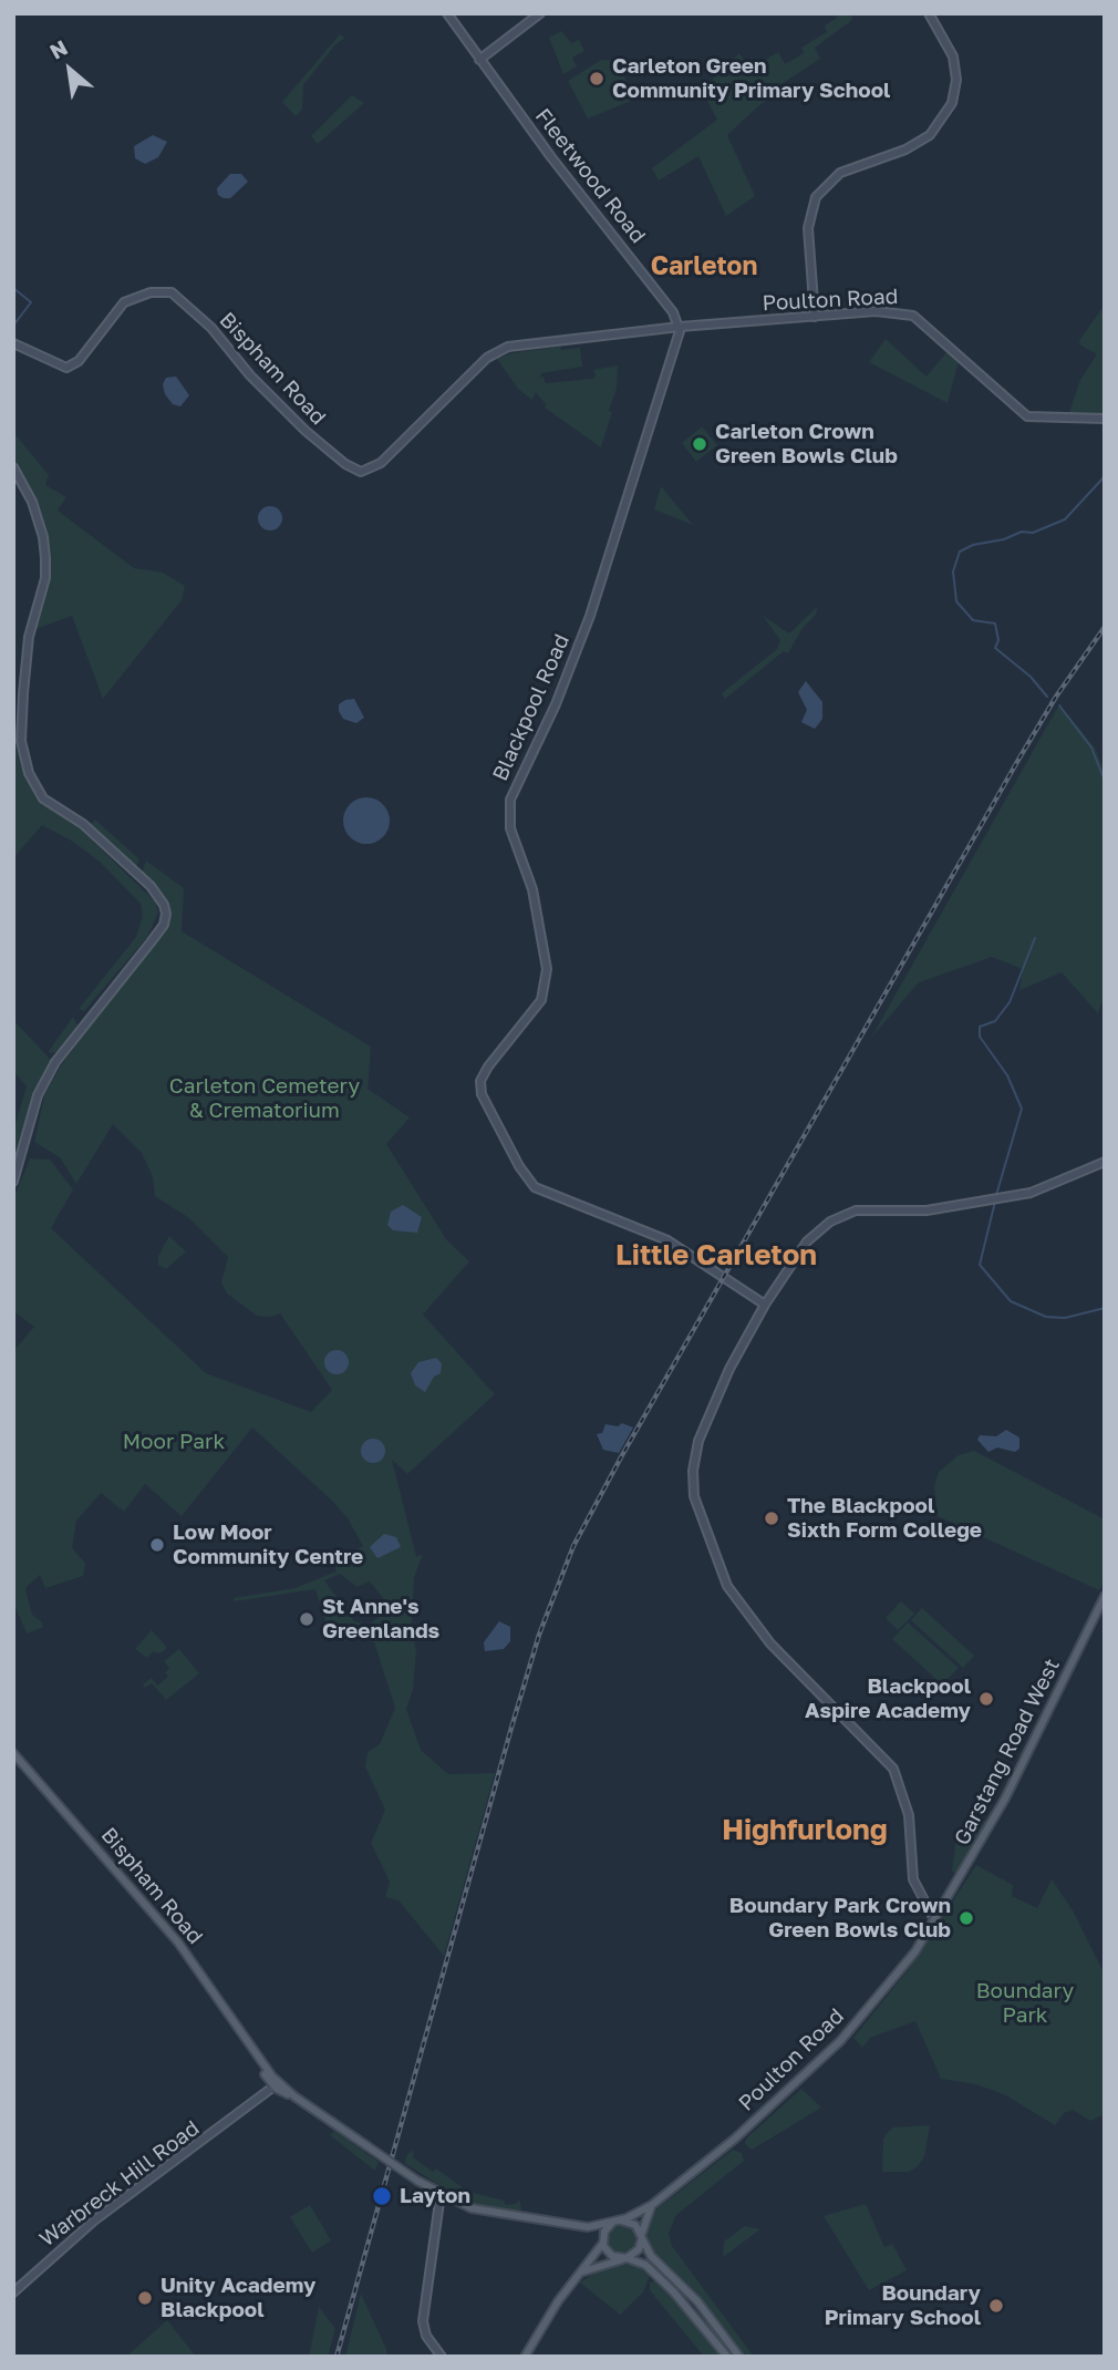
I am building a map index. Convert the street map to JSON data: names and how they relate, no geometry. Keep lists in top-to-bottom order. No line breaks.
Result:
{"streets":{"main road":["Fleetwood Road","Poulton Road","Bispham Road","Blackpool Road","Garstang Road West","Warbreck Hill Road"]},"crossings":[["Fleetwood Road","Poulton Road"],["Fleetwood Road","Bispham Road"],["Fleetwood Road","Blackpool Road"],["Poulton Road","Bispham Road"],["Poulton Road","Blackpool Road"],["Poulton Road","Garstang Road West"],["Bispham Road","Blackpool Road"],["Bispham Road","Warbreck Hill Road"]],"districts":["Carleton","Little Carleton","Highfurlong"],"parks":["Carleton Cemetery & Crematorium","Moor Park","Boundary Park"],"places":["Carleton Green Community Primary School","Carleton Crown Green Bowls Club","The Blackpool Sixth Form College","Low Moor Community Centre","St Anne's Greenlands","Blackpool Aspire Academy","Boundary Park Crown Green Bowls Club","Layton","Unity Academy Blackpool","Boundary Primary School"],"north":"top left"}
